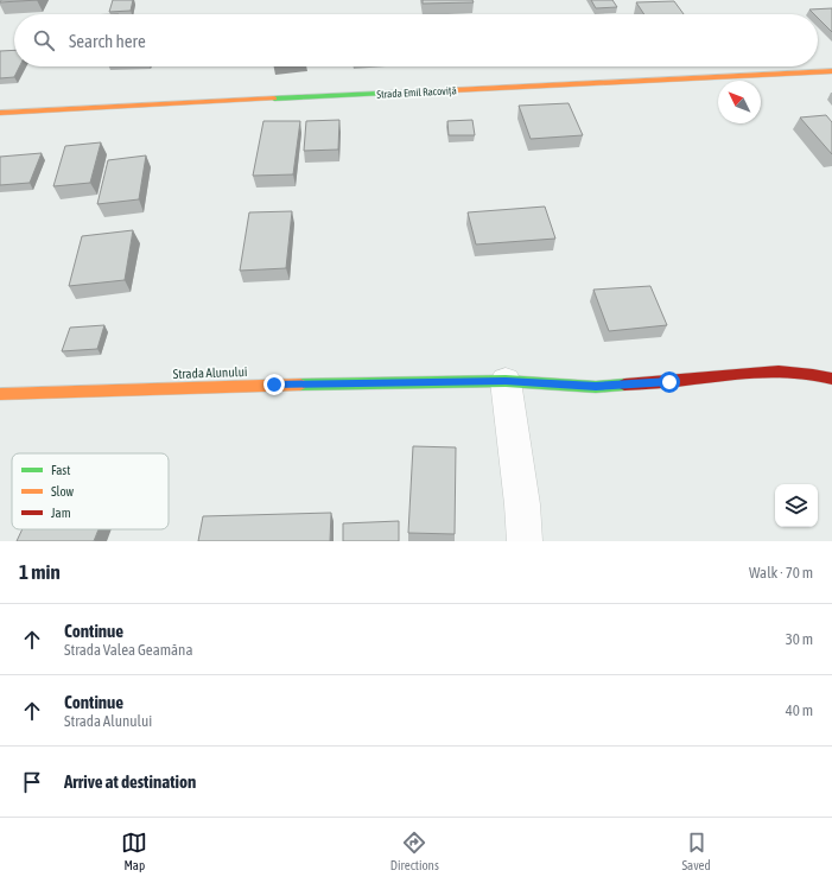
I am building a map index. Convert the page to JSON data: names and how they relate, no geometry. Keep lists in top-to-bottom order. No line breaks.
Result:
{"streets":{"street":["Strada Emil Racoviță","Strada Alunului"]},"legend":["Fast","Slow","Jam"],"north":"top left","page":{"search":"Search here","heading":["1 min","Walk · 70 m"],"list":[["Continue","Strada Valea Geamăna","30 m"],["Continue","Strada Alunului","40 m"],"Arrive at destination"],"nav":["Map","Directions","Saved"]}}
